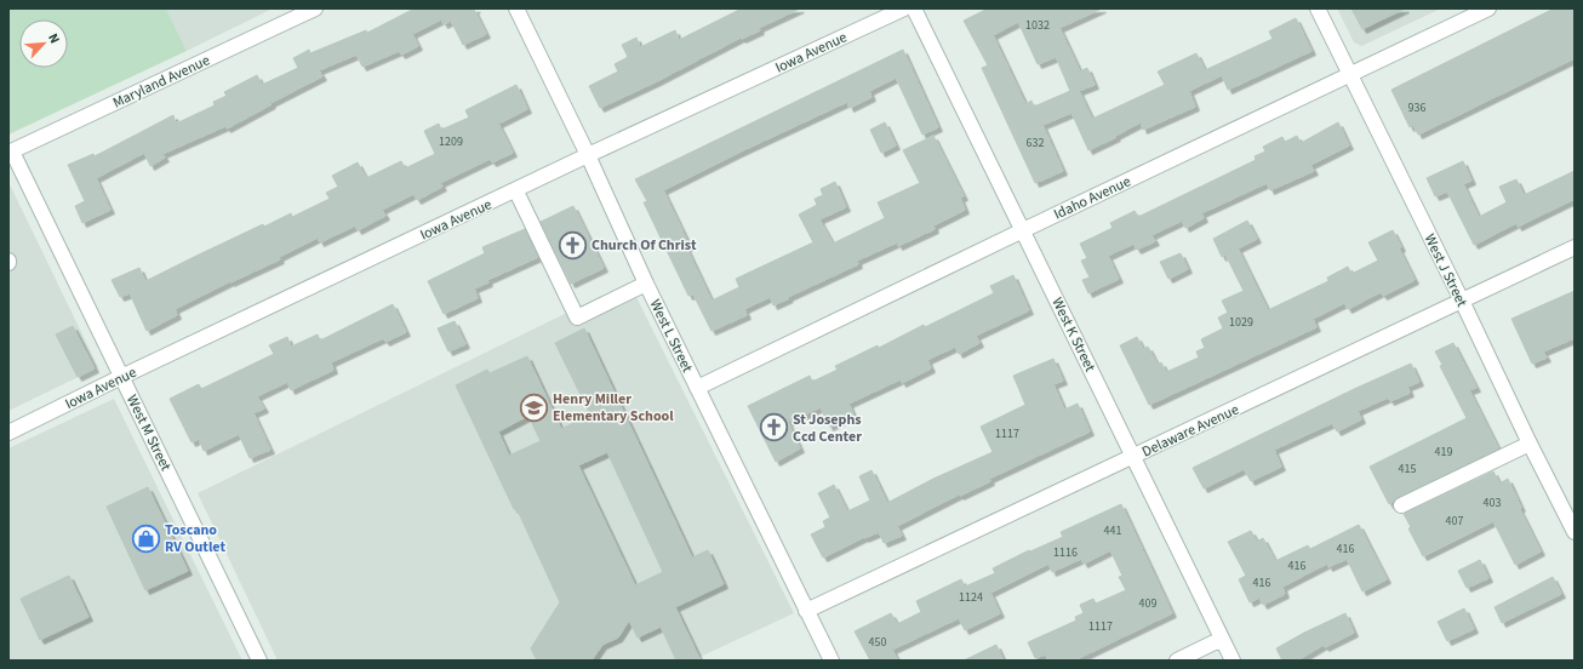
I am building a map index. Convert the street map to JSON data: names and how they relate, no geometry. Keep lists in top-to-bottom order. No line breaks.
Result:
{"streets":{"street":["Iowa Avenue","Maryland Avenue","Idaho Avenue","West J Street","West K Street","West L Street","Delaware Avenue","West M Street"]},"crossings":[["Iowa Avenue","West L Street"],["Iowa Avenue","West M Street"],["Maryland Avenue","West M Street"],["Idaho Avenue","West J Street"],["Idaho Avenue","West K Street"],["Idaho Avenue","West L Street"],["West J Street","Delaware Avenue"],["West K Street","Delaware Avenue"],["West L Street","Delaware Avenue"]],"places":{"church":["Church Of Christ","St Josephs Ccd Center"],"school or university":["Henry Miller Elementary School"],"shop":["Toscano RV Outlet"]},"house_numbers":["1032","936","1209","632","1029","1117","419","415","403","407","441","416","1116","416","416","1124","409","1117","450"],"north":"top right"}
